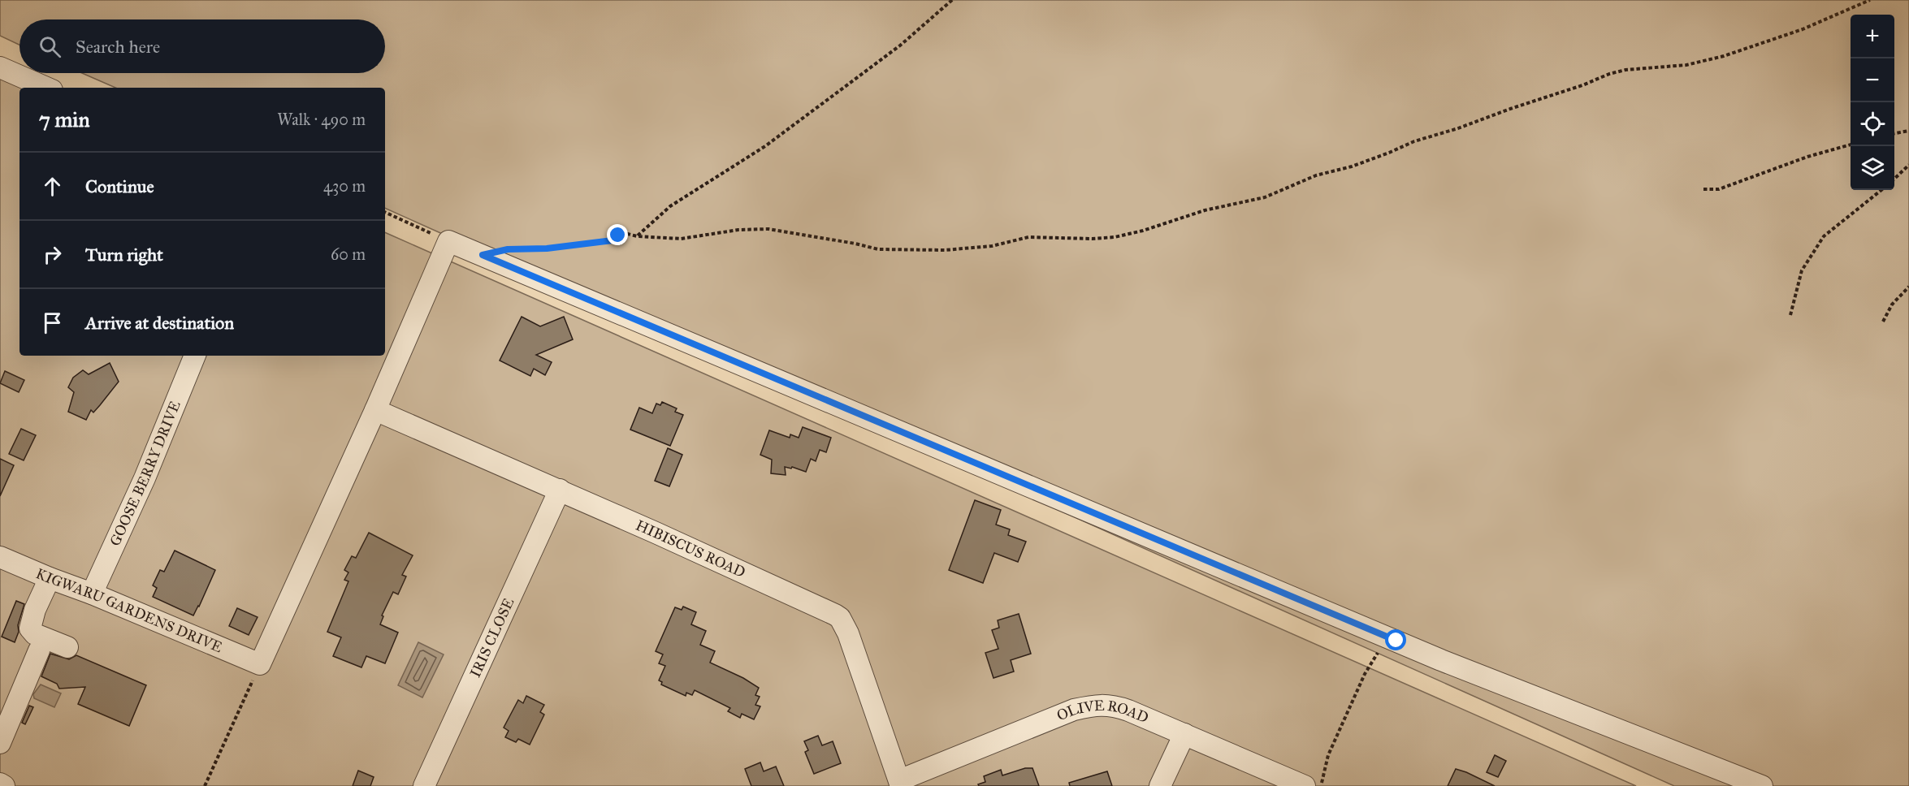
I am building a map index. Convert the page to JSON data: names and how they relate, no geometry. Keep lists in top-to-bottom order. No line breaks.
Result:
{"streets":{"street":["GOOSE BERRY DRIVE","HIBISCUS ROAD","KIGWARU GARDENS DRIVE","IRIS CLOSE","OLIVE ROAD"]},"crossings":[["GOOSE BERRY DRIVE","KIGWARU GARDENS DRIVE"],["HIBISCUS ROAD","IRIS CLOSE"],["HIBISCUS ROAD","OLIVE ROAD"]],"page":{"map_buttons":["+","−"],"search":"Search here","heading":["7 min","Walk · 490 m"],"list":[["Continue","430 m"],["Turn right","60 m"],"Arrive at destination"]}}
